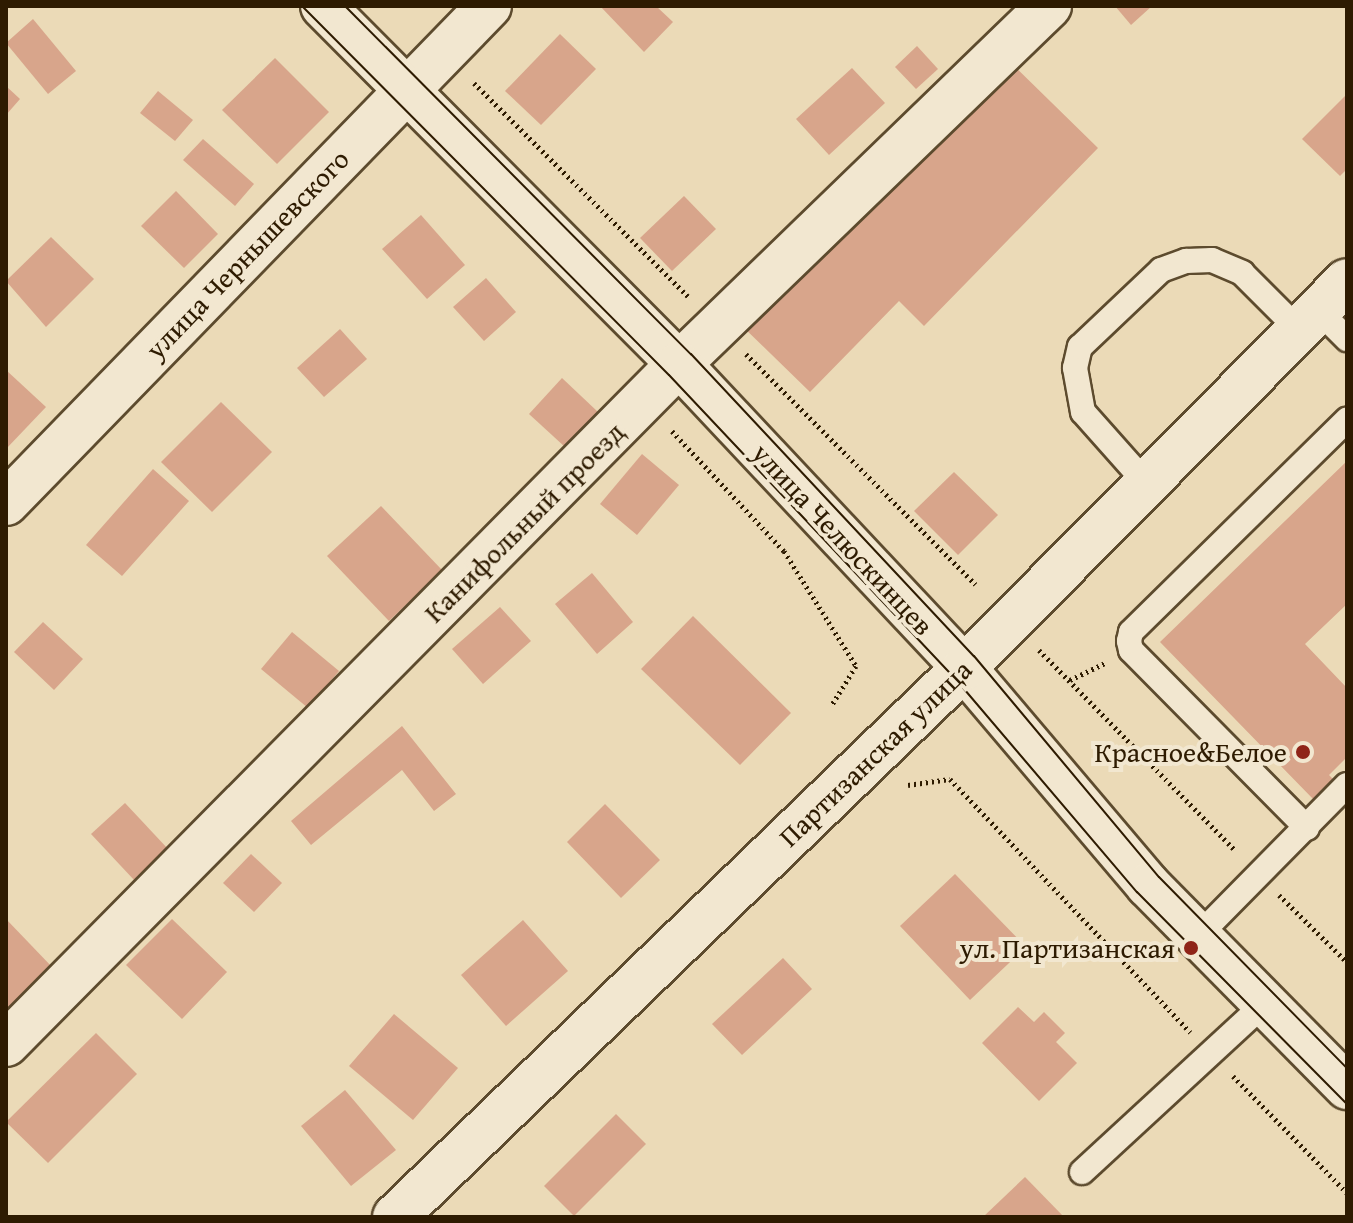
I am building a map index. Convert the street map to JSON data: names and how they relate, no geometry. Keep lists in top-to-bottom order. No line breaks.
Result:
{"streets":{"street":["улица Чернышевского","Канифольный проезд","улица Челюскинцев","Партизанская улица"]},"crossings":[["улица Чернышевского","улица Челюскинцев"],["Канифольный проезд","улица Челюскинцев"],["улица Челюскинцев","Партизанская улица"]],"places":["Красное&Белое","ул. Партизанская"]}
